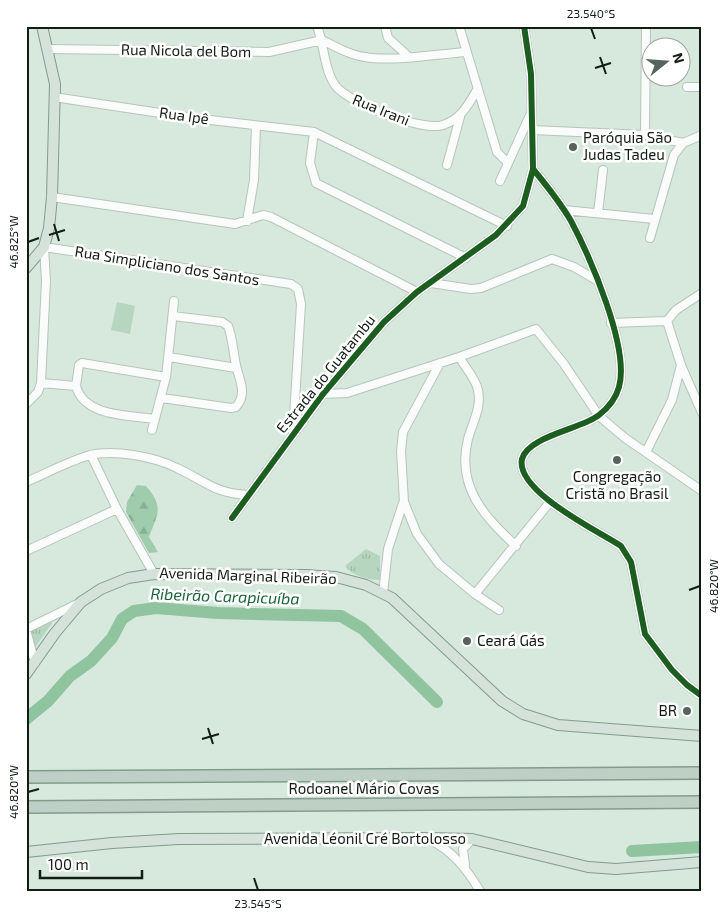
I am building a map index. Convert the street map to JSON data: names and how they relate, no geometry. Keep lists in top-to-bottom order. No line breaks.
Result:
{"streets":{"highway":["Rodoanel Mário Covas"],"main road":["Avenida Marginal Ribeirão","Avenida Léonil Cré Bortolosso"],"street":["Rua Nicola del Bom","Rua Irani","Rua Ipê","Rua Simpliciano dos Santos","Estrada do Guatambu"]},"crossings":[["Rua Nicola del Bom","Rua Irani"],["Rua Simpliciano dos Santos","Estrada do Guatambu"]],"water":["Ribeirão Carapicuíba"],"places":["Paróquia São Judas Tadeu","Congregação Cristã no Brasil","Ceará Gás","BR"],"scale_bar":"100 m","north":"right","coordinates":["23.540°S","46.825°W","46.820°W","23.545°S"]}
